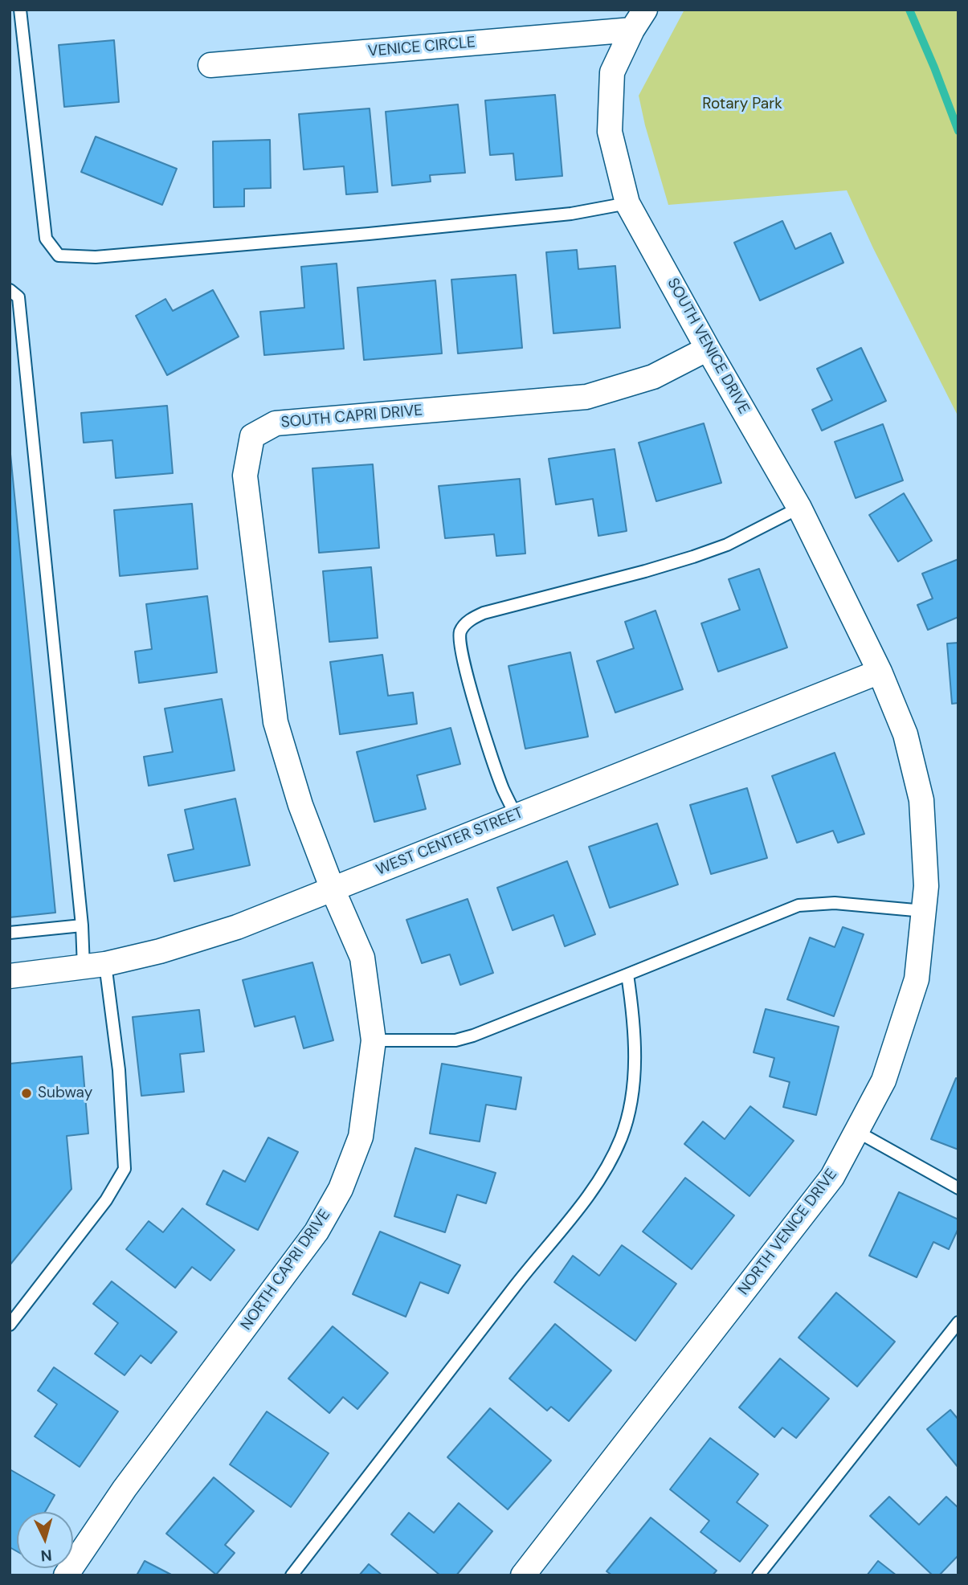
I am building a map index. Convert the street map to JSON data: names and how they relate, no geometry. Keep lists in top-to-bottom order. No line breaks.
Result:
{"streets":{"street":["VENICE CIRCLE","SOUTH VENICE DRIVE","SOUTH CAPRI DRIVE","WEST CENTER STREET","NORTH VENICE DRIVE","NORTH CAPRI DRIVE"]},"crossings":[["VENICE CIRCLE","SOUTH VENICE DRIVE"],["SOUTH VENICE DRIVE","SOUTH CAPRI DRIVE"],["SOUTH VENICE DRIVE","WEST CENTER STREET"],["SOUTH VENICE DRIVE","NORTH VENICE DRIVE"],["SOUTH CAPRI DRIVE","WEST CENTER STREET"],["SOUTH CAPRI DRIVE","NORTH CAPRI DRIVE"],["WEST CENTER STREET","NORTH VENICE DRIVE"],["WEST CENTER STREET","NORTH CAPRI DRIVE"]],"parks":["Rotary Park"],"places":["Subway"],"north":"bottom"}
